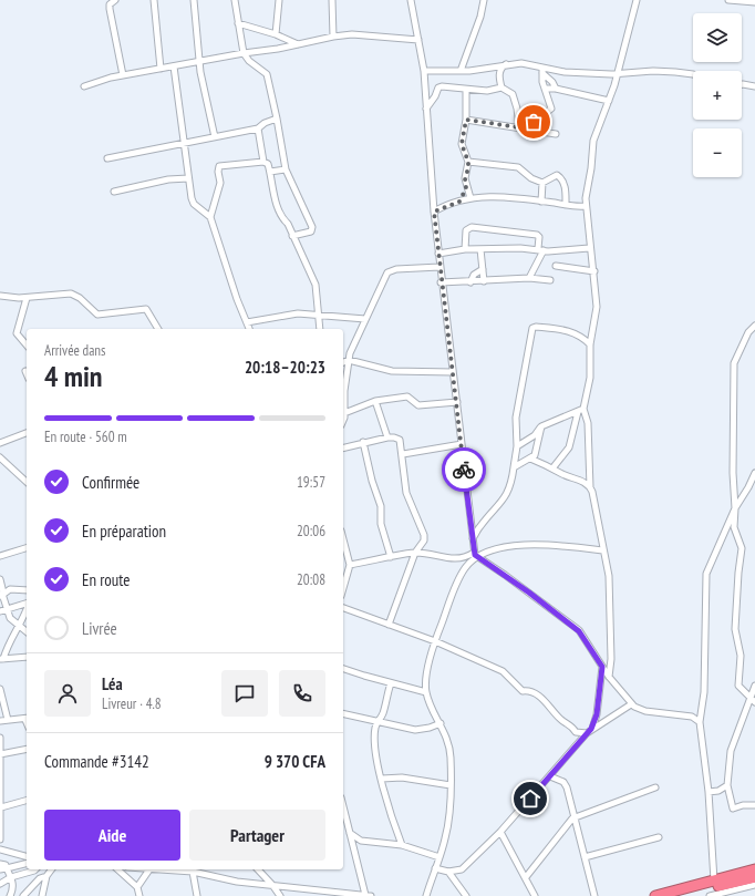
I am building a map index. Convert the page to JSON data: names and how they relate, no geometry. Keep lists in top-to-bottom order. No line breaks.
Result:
{"page":{"map_buttons":["+","−"],"heading":["4 min","Arrivée dans","20:18–20:23"],"panel":["Léa","Livreur · 4.8","Commande #3142","9 370 CFA"],"bar":"En route · 560 m","list":[["Confirmée","19:57"],["En préparation","20:06"],["En route","20:08"],"Livrée"],"buttons":["Aide","Partager"]}}
